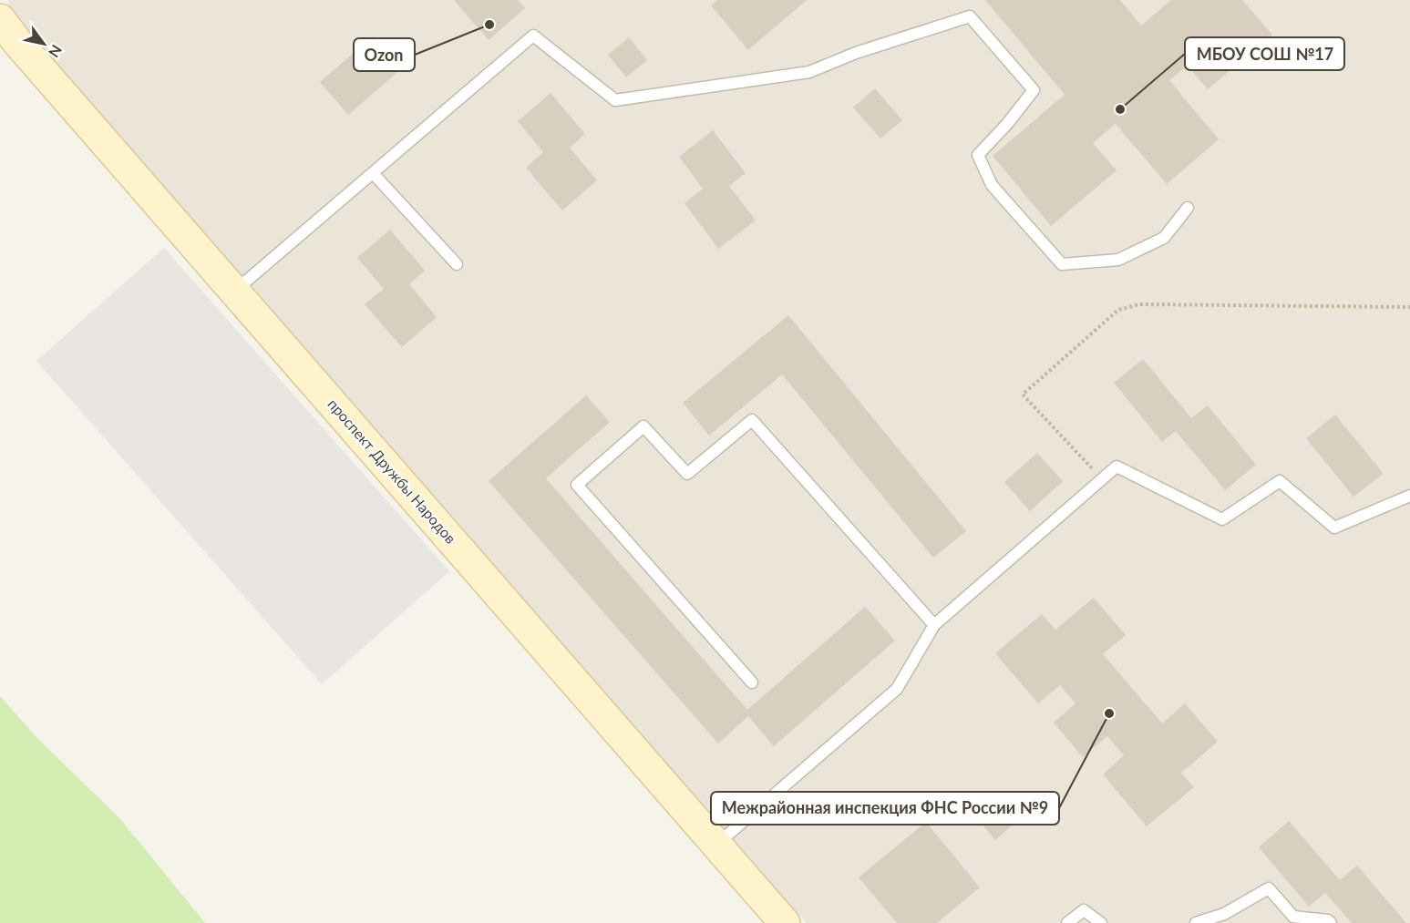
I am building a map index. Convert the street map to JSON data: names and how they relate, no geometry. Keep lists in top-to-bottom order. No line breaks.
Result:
{"streets":{"main road":["проспект Дружбы Народов"]},"places":["Ozon","МБОУ СОШ №17","Межрайонная инспекция ФНС России №9"],"north":"bottom right"}
